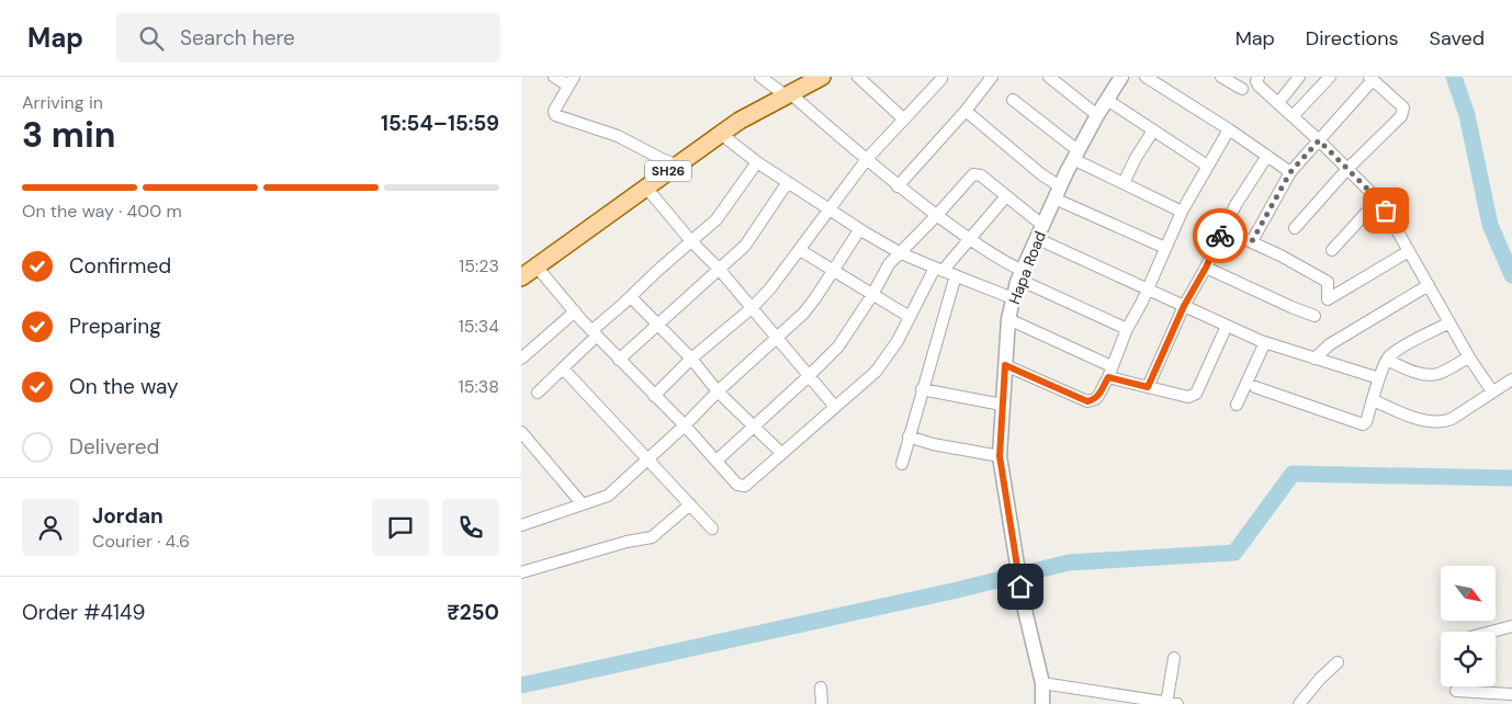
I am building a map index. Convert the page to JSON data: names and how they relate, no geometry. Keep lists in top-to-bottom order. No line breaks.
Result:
{"streets":{"main road":["SH26"],"street":["Hapa Road"]},"north":"bottom right","page":{"header":"Map","search":"Search here","nav":["Map","Directions","Saved"],"heading":["3 min","Arriving in","15:54–15:59"],"panel":["Jordan","Courier · 4.6","Order #4149","₹250"],"bar":"On the way · 400 m","list":[["Confirmed","15:23"],["Preparing","15:34"],["On the way","15:38"],"Delivered"]}}
